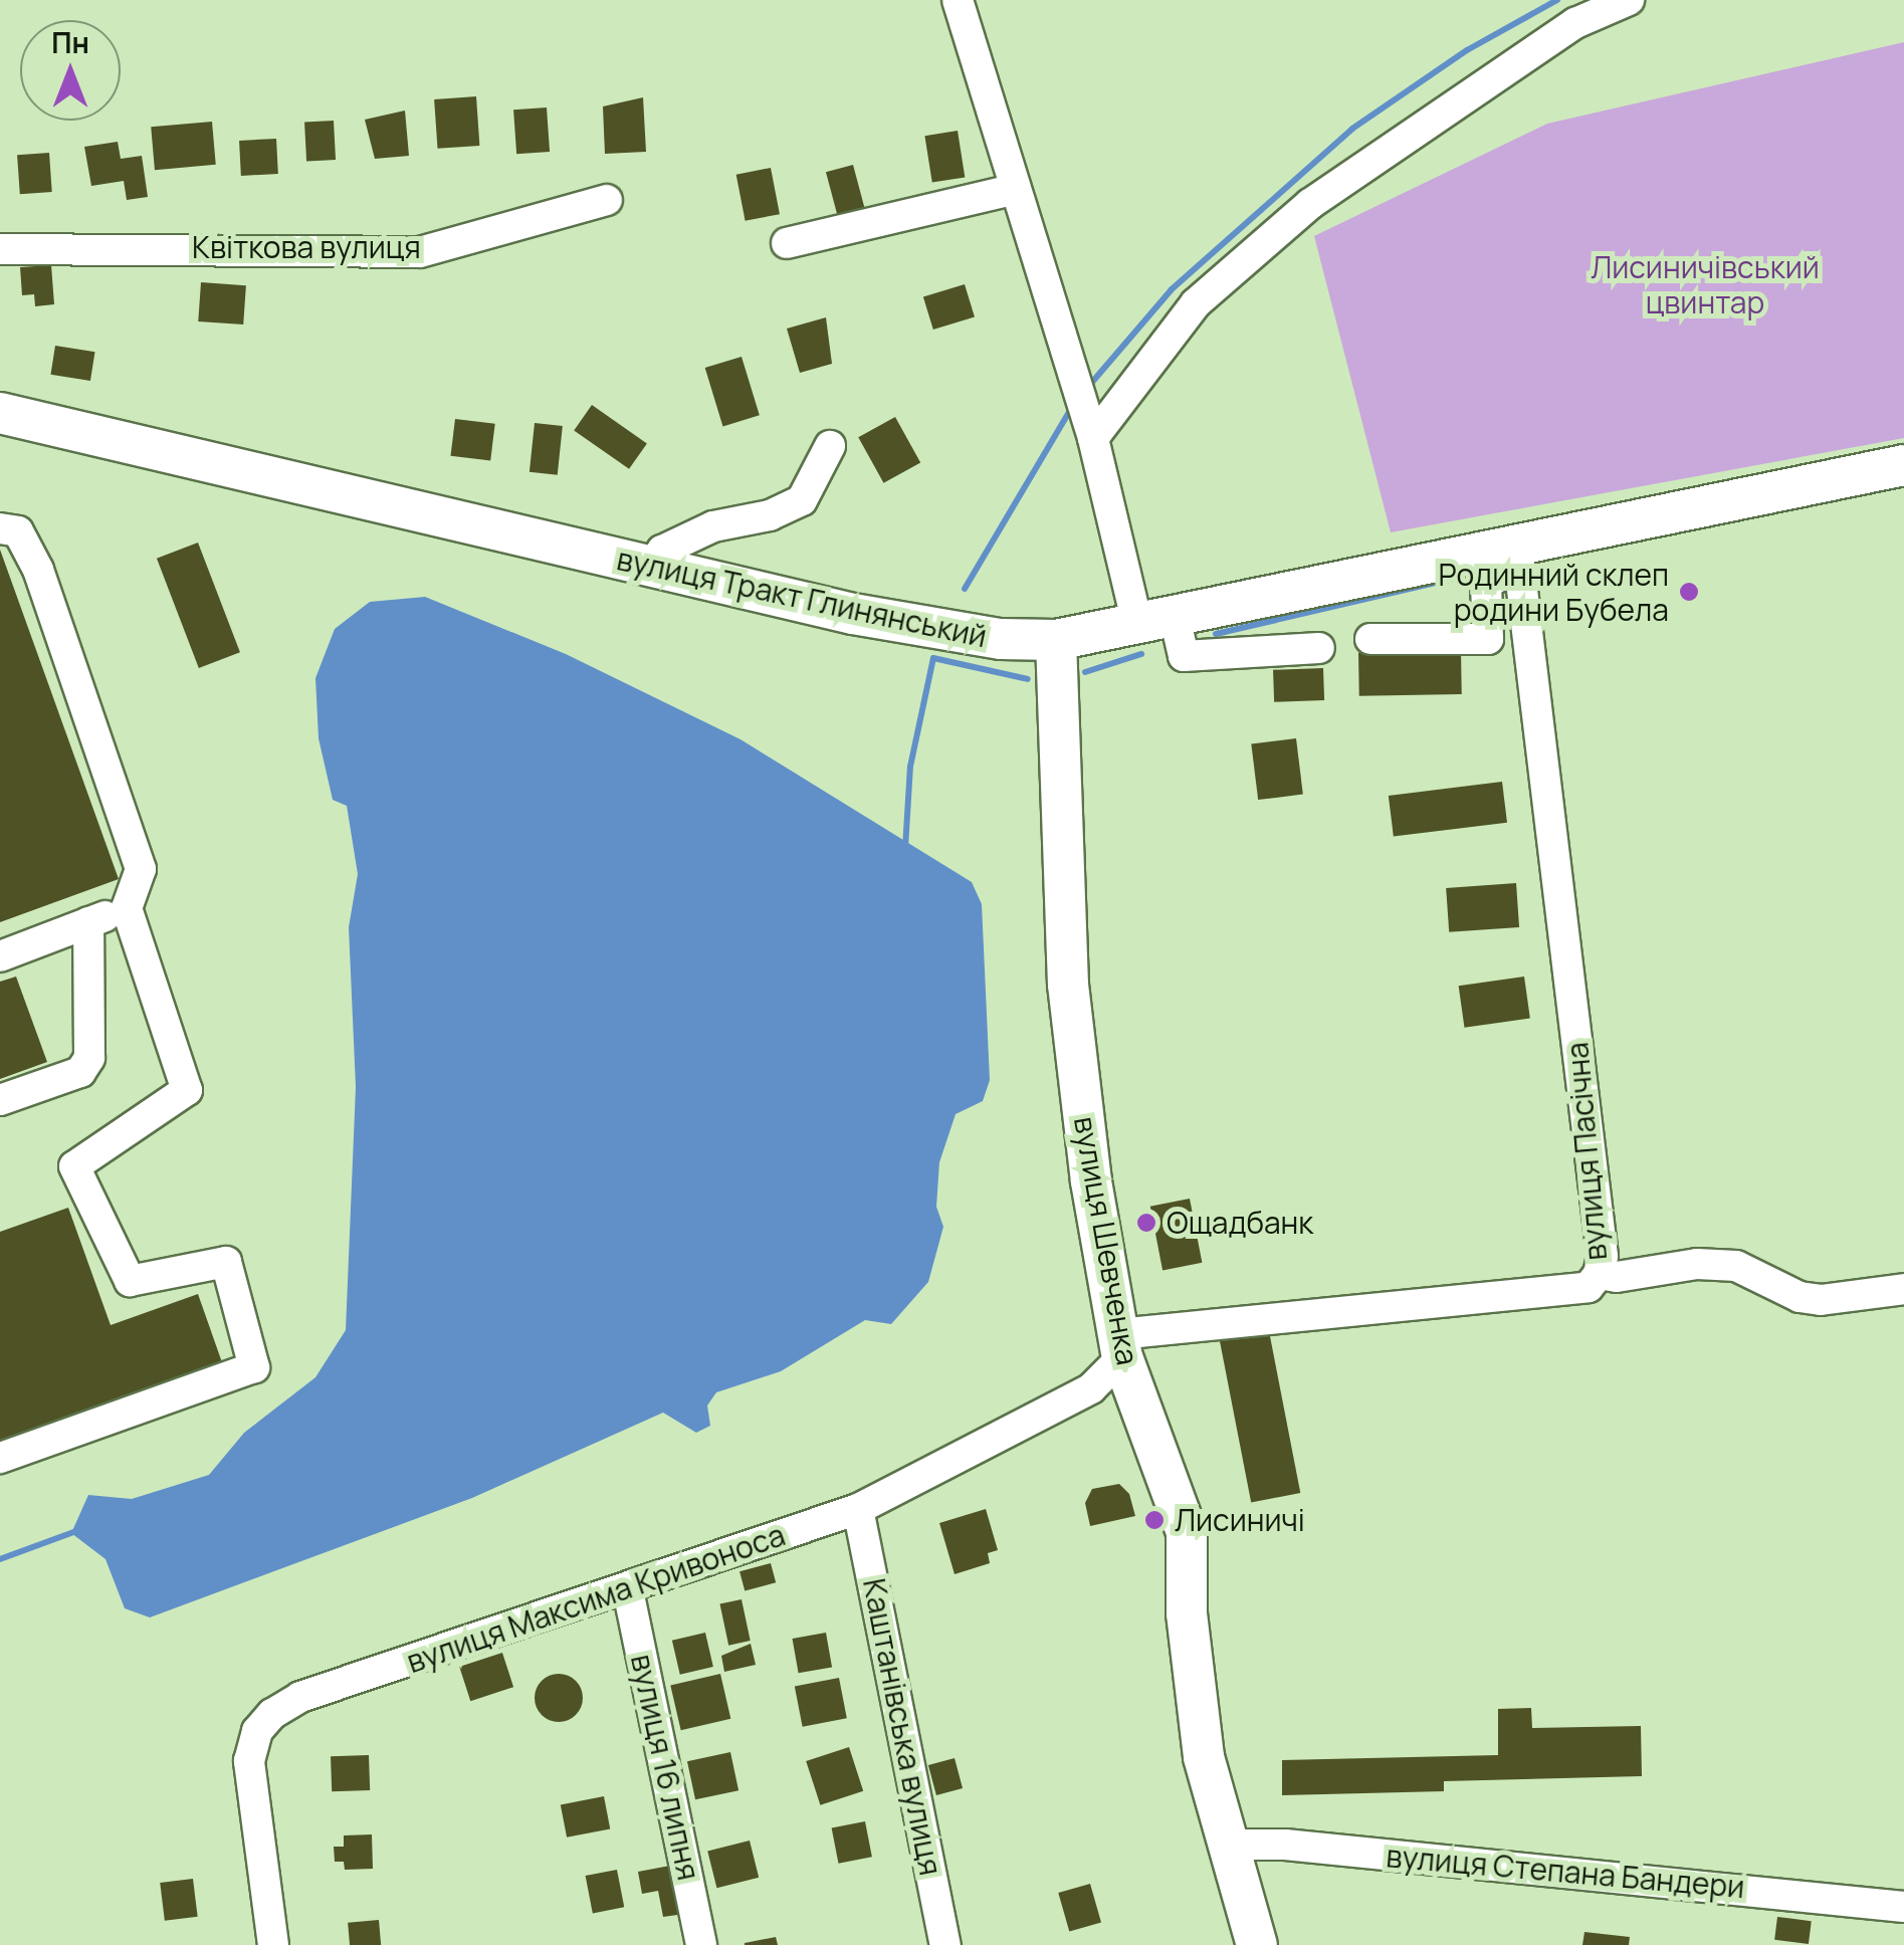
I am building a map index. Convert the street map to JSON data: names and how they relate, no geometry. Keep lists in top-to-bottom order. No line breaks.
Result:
{"streets":{"main road":["вулиця Тракт Глинянський","вулиця Шевченка"],"street":["Квіткова вулиця","вулиця Пасічна","вулиця Максима Кривоноса","Каштанівська вулиця","вулиця 16 липня","вулиця Степана Бандери"]},"crossings":[["вулиця Тракт Глинянський","вулиця Пасічна"],["вулиця Тракт Глинянський","вулиця Шевченка"],["вулиця Пасічна","вулиця Шевченка"],["вулиця Пасічна","вулиця Максима Кривоноса"],["вулиця Шевченка","вулиця Максима Кривоноса"],["вулиця Шевченка","вулиця Степана Бандери"],["вулиця Максима Кривоноса","Каштанівська вулиця"],["вулиця Максима Кривоноса","вулиця 16 липня"]],"parks":["Лисиничівський цвинтар"],"places":["Родинний склеп родини Бубела","Ощадбанк","Лисиничі"],"north":"top"}
